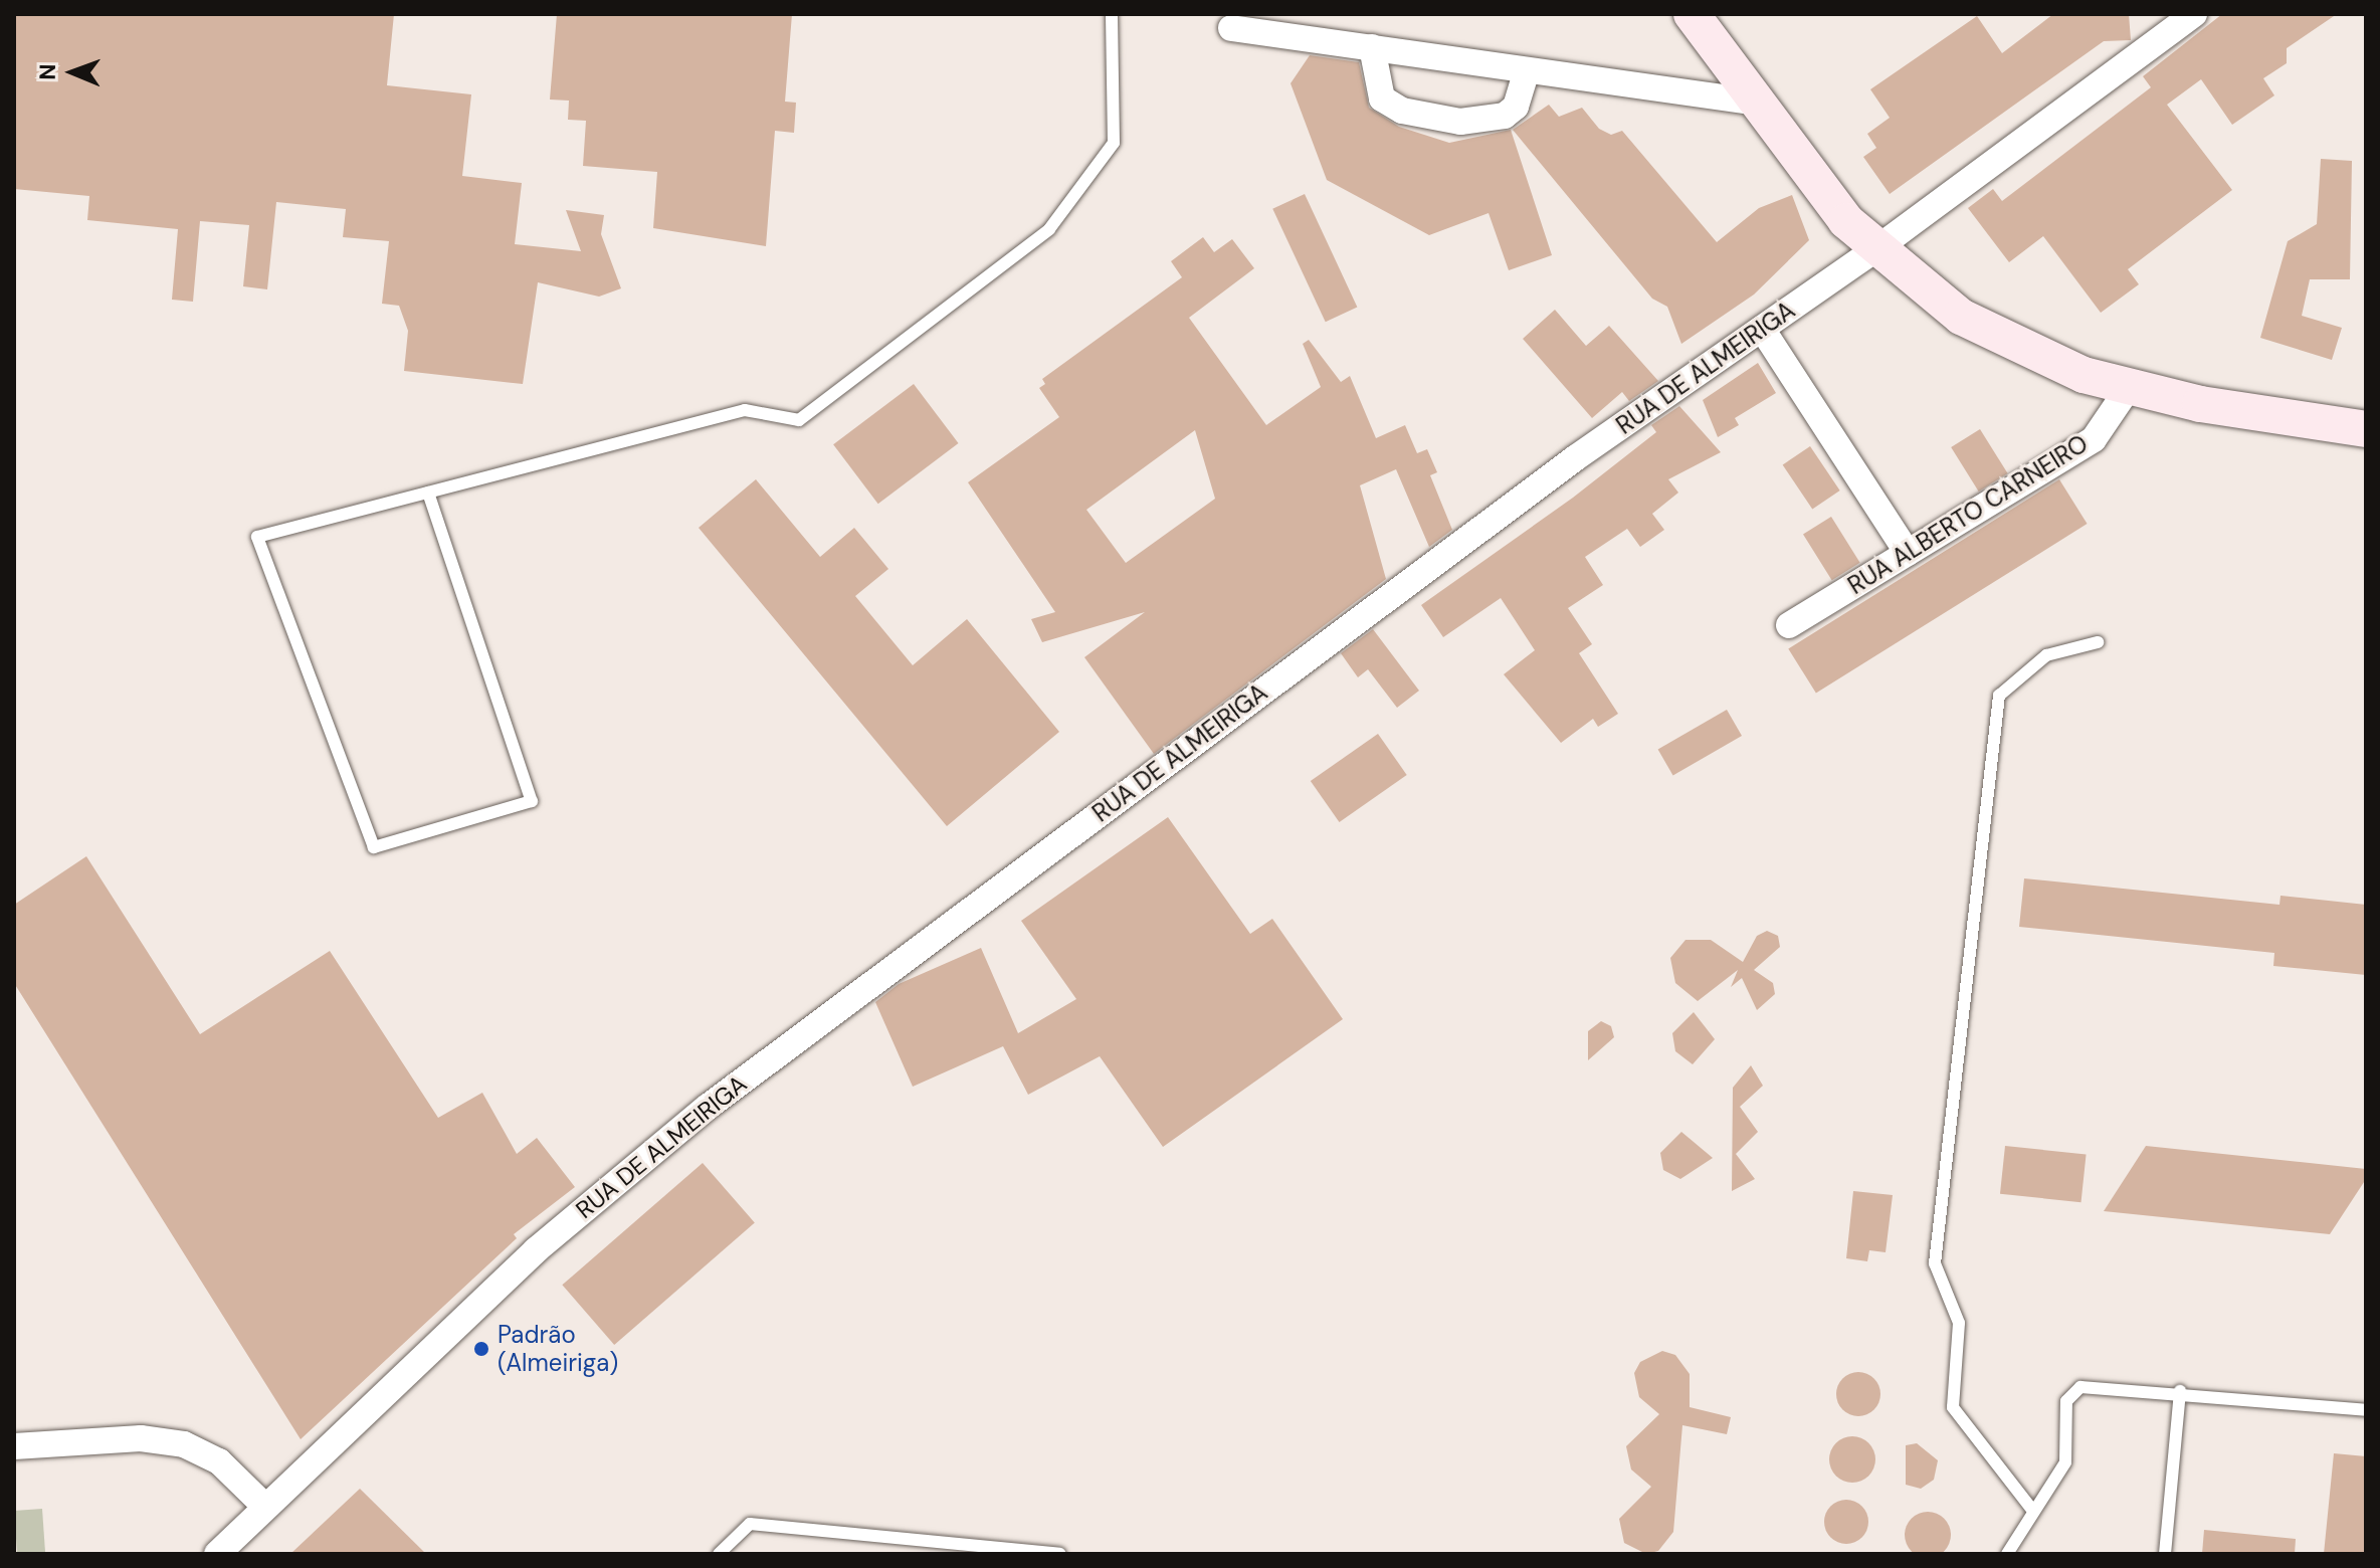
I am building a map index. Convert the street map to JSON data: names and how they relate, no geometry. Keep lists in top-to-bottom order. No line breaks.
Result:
{"streets":{"street":["RUA DE ALMEIRIGA","RUA ALBERTO CARNEIRO"]},"places":["Padrão (Almeiriga)"],"north":"left"}
